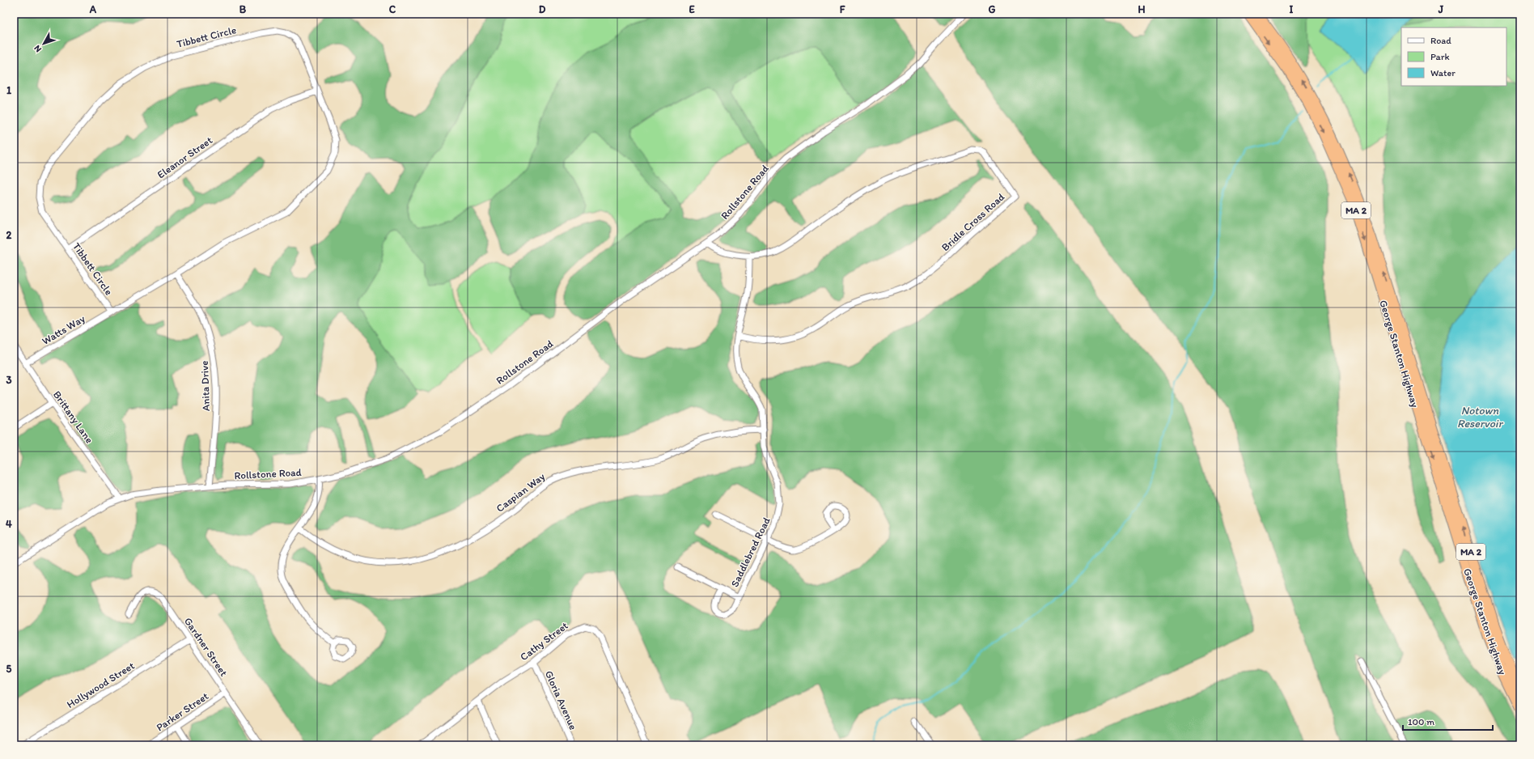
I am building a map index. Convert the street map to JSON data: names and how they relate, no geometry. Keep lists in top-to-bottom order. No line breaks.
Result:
{"streets":{"highway":["MA 2","George Stanton Highway"],"street":["Tibbett Circle","Eleanor Street","Rollstone Road","Bridle Cross Road","Watts Way","Anita Drive","Brittany Lane","Caspian Way","Saddlebred Road","Cathy Street","Gardner Street","Hollywood Street","Gloria Avenue","Parker Street"]},"crossings":[["Tibbett Circle","Eleanor Street"],["Tibbett Circle","Watts Way"],["Tibbett Circle","Anita Drive"],["Rollstone Road","Bridle Cross Road"],["Rollstone Road","Anita Drive"],["Rollstone Road","Brittany Lane"],["Bridle Cross Road","Saddlebred Road"],["Watts Way","Brittany Lane"],["Caspian Way","Saddlebred Road"],["Cathy Street","Gloria Avenue"],["Gardner Street","Hollywood Street"],["Gardner Street","Parker Street"]],"water":["Notown Reservoir"],"legend":["Road","Park","Water"],"scale_bar":"100 m","north":"bottom left","grid":{"columns":["A","B","C","D","E","F","G","H","I","J"],"rows":["1","2","3","4","5"]}}
